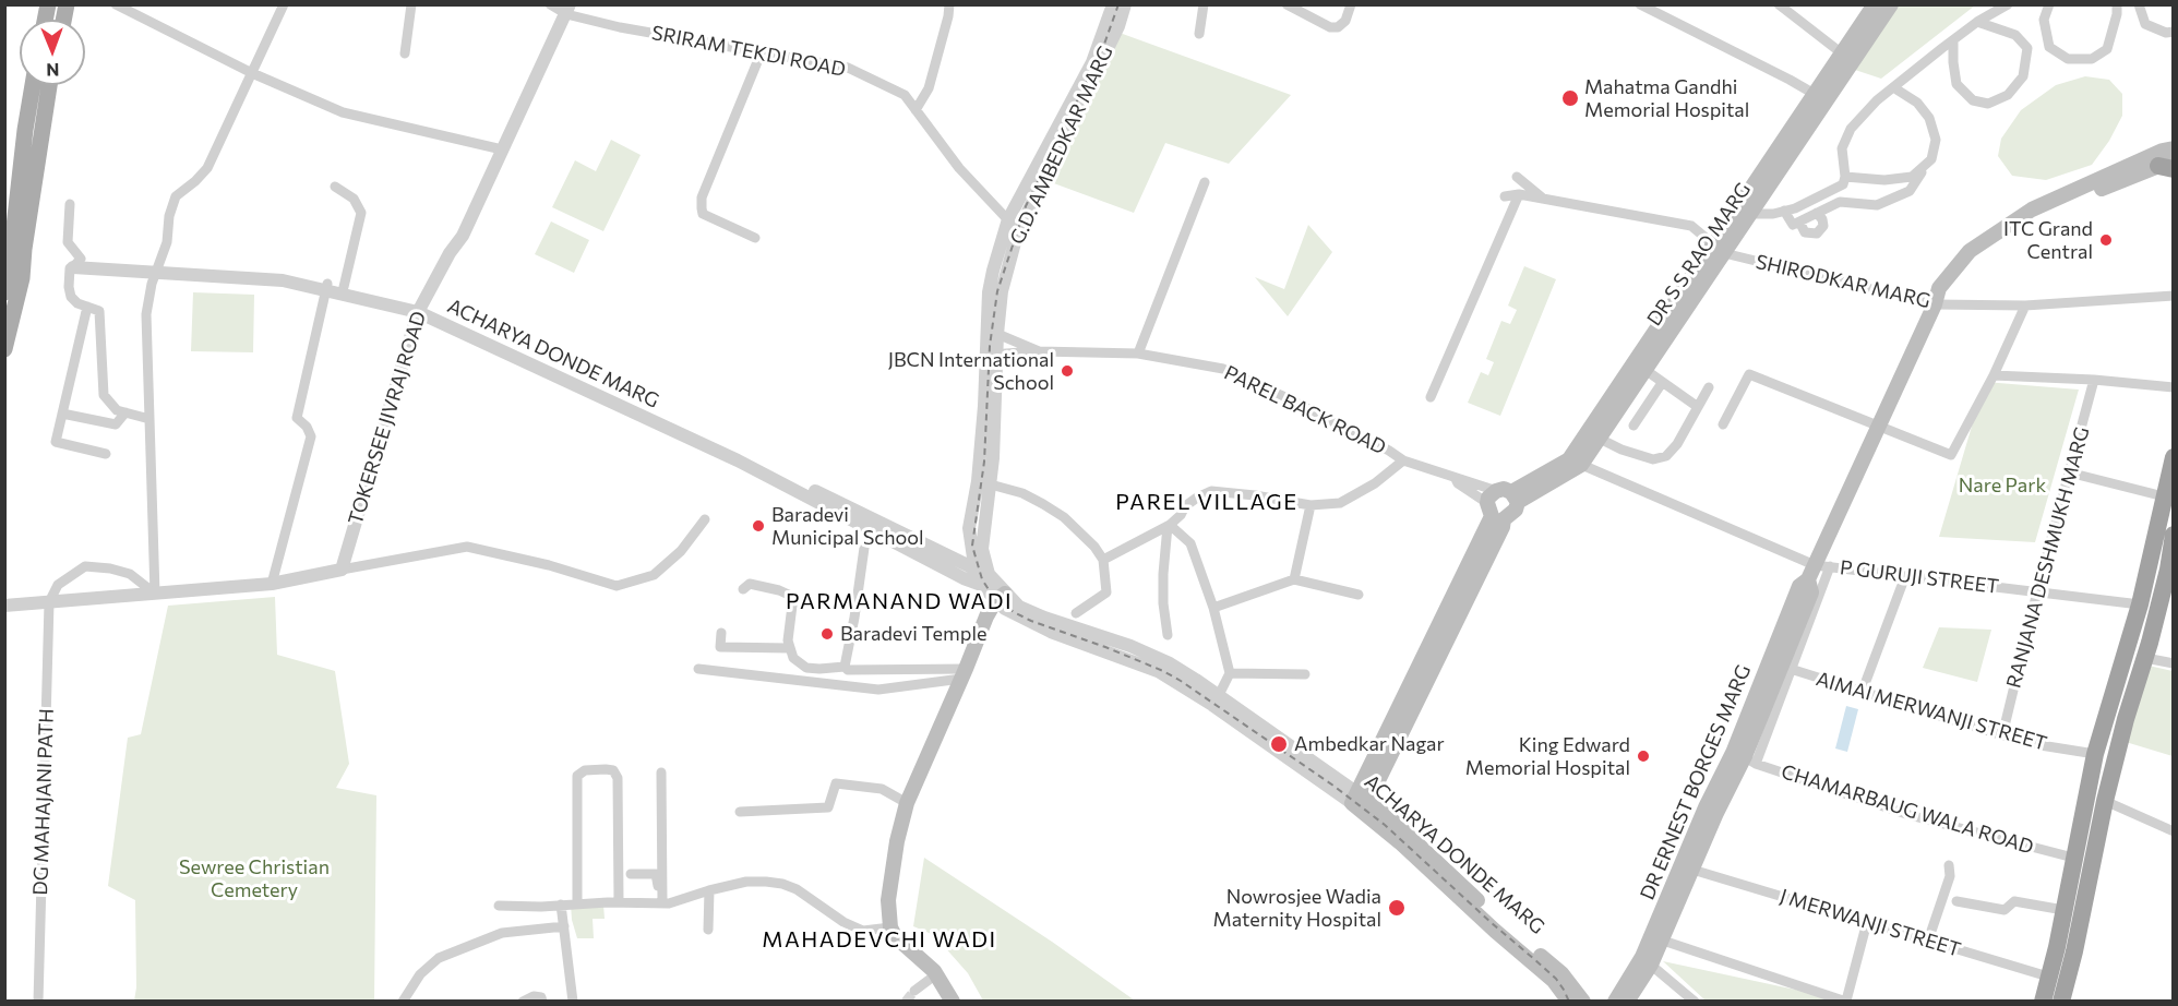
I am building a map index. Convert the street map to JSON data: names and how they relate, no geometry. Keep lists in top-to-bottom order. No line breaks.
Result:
{"streets":{"main road":["DR S S RAO MARG","ACHARYA DONDE MARG","DR ERNEST BORGES MARG"],"street":["SRIRAM TEKDI ROAD","G.D. AMBEDKAR MARG","SHIRODKAR MARG","PAREL BACK ROAD","TOKERSEE JIVRAJ ROAD","RANJANA DESHMUKH MARG","P GURUJI STREET","AIMAI MERWANJI STREET","DG MAHAJANI PATH","CHAMARBAUG WALA ROAD","J MERWANJI STREET"]},"crossings":[["SRIRAM TEKDI ROAD","G.D. AMBEDKAR MARG"],["SRIRAM TEKDI ROAD","TOKERSEE JIVRAJ ROAD"],["G.D. AMBEDKAR MARG","PAREL BACK ROAD"],["DR S S RAO MARG","SHIRODKAR MARG"],["SHIRODKAR MARG","DR ERNEST BORGES MARG"],["ACHARYA DONDE MARG","TOKERSEE JIVRAJ ROAD"],["RANJANA DESHMUKH MARG","P GURUJI STREET"],["RANJANA DESHMUKH MARG","AIMAI MERWANJI STREET"],["P GURUJI STREET","DR ERNEST BORGES MARG"],["AIMAI MERWANJI STREET","DR ERNEST BORGES MARG"],["DR ERNEST BORGES MARG","CHAMARBAUG WALA ROAD"],["DR ERNEST BORGES MARG","J MERWANJI STREET"]],"districts":["PAREL VILLAGE","PARMANAND WADI","MAHADEVCHI WADI"],"parks":["Nare Park","Sewree Christian Cemetery"],"places":["Mahatma Gandhi Memorial Hospital","ITC Grand Central","JBCN International School","Baradevi Municipal School","Baradevi Temple","Ambedkar Nagar","King Edward Memorial Hospital","Nowrosjee Wadia Maternity Hospital"],"north":"bottom"}
